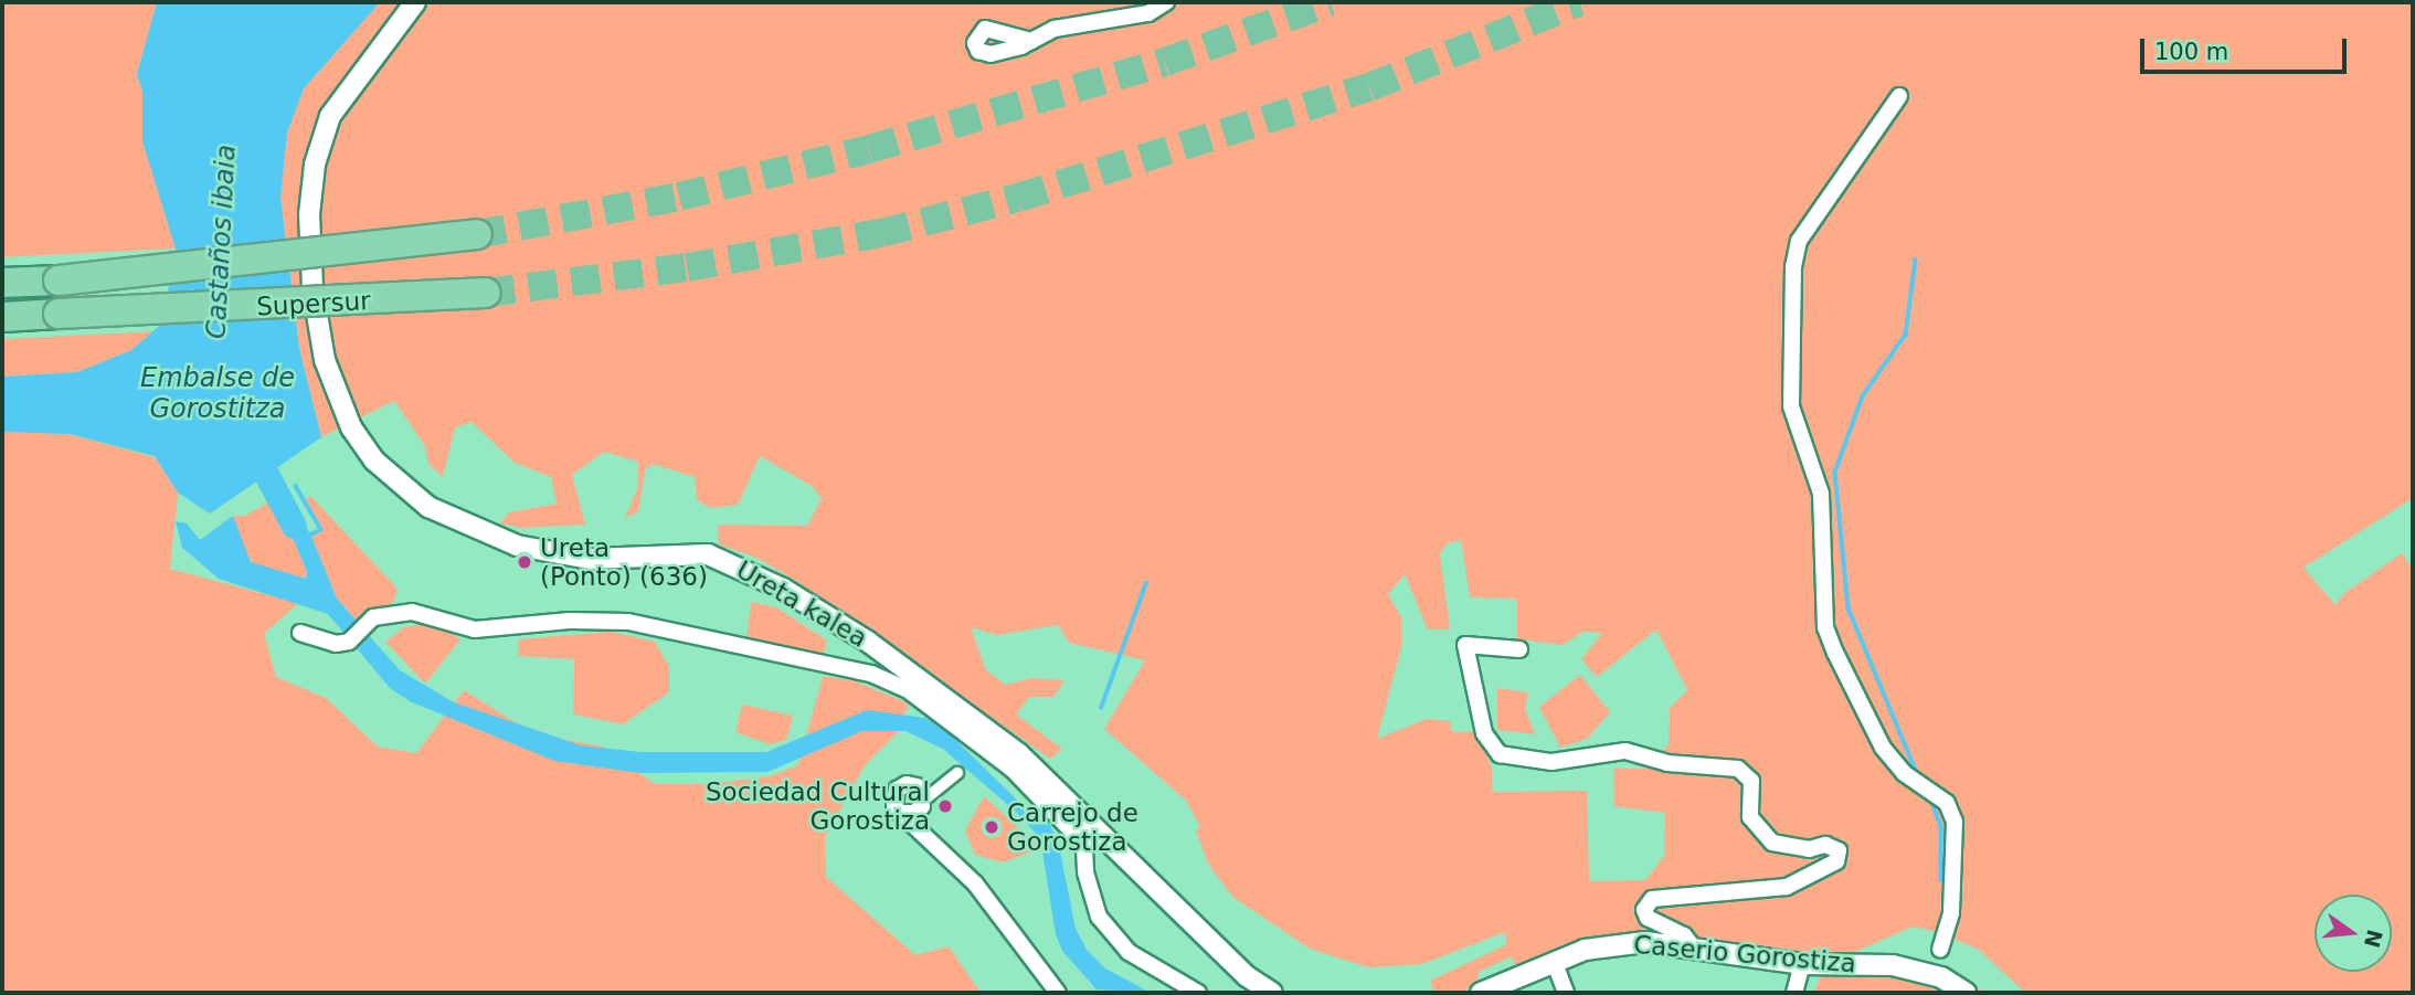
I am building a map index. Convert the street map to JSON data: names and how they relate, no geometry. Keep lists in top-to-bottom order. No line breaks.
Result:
{"streets":{"highway":["Supersur"],"street":["Ureta kalea","Caserio Gorostiza"]},"water":["Castaños ibaia","Embalse de Gorostitza"],"places":["Ureta (Ponto) (636)","Sociedad Cultural Gorostiza","Carrejo de Gorostiza"],"scale_bar":"100 m","north":"right"}
